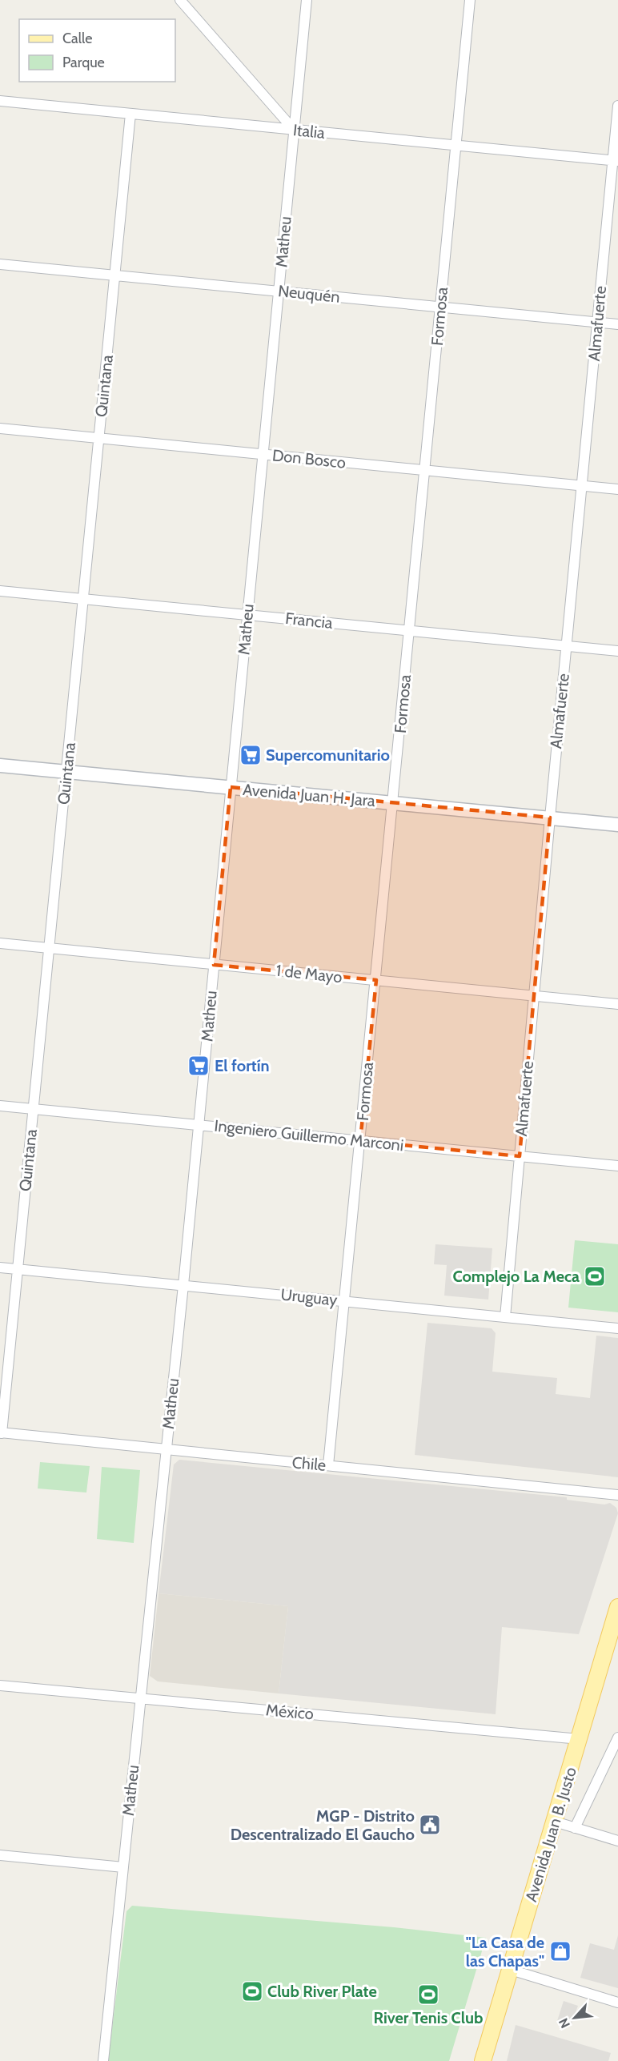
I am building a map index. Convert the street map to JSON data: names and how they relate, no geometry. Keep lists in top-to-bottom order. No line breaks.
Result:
{"streets":{"main road":["Avenida Juan H. Jara","Avenida Juan B. Justo"],"street":["Italia","Matheu","Neuquén","Formosa","Almafuerte","Quintana","Don Bosco","Francia","1 de Mayo","Ingeniero Guillermo Marconi","Uruguay","Chile","México"]},"crossings":[["Italia","Matheu"],["Italia","Formosa"],["Italia","Almafuerte"],["Italia","Quintana"],["Matheu","Neuquén"],["Matheu","Don Bosco"],["Matheu","Francia"],["Matheu","Avenida Juan H. Jara"],["Matheu","1 de Mayo"],["Matheu","Ingeniero Guillermo Marconi"],["Matheu","Uruguay"],["Matheu","Chile"],["Matheu","México"],["Neuquén","Formosa"],["Neuquén","Almafuerte"],["Neuquén","Quintana"],["Formosa","Don Bosco"],["Formosa","Francia"],["Formosa","Avenida Juan H. Jara"],["Formosa","1 de Mayo"],["Formosa","Ingeniero Guillermo Marconi"],["Formosa","Uruguay"],["Formosa","Chile"],["Almafuerte","Don Bosco"],["Almafuerte","Francia"],["Almafuerte","Avenida Juan H. Jara"],["Almafuerte","1 de Mayo"],["Almafuerte","Ingeniero Guillermo Marconi"],["Almafuerte","Uruguay"],["Quintana","Don Bosco"],["Quintana","Francia"],["Quintana","Avenida Juan H. Jara"],["Quintana","1 de Mayo"],["Quintana","Ingeniero Guillermo Marconi"],["Quintana","Uruguay"],["Quintana","Chile"],["México","Avenida Juan B. Justo"]],"places":{"supermarket":["Supercomunitario","El fortín"],"sports":["Complejo La Meca","Club River Plate","River Tenis Club"],"public building":["MGP - Distrito Descentralizado El Gaucho"],"shop":["\"La Casa de las Chapas\""]},"legend":["Calle","Parque"],"north":"bottom left"}
